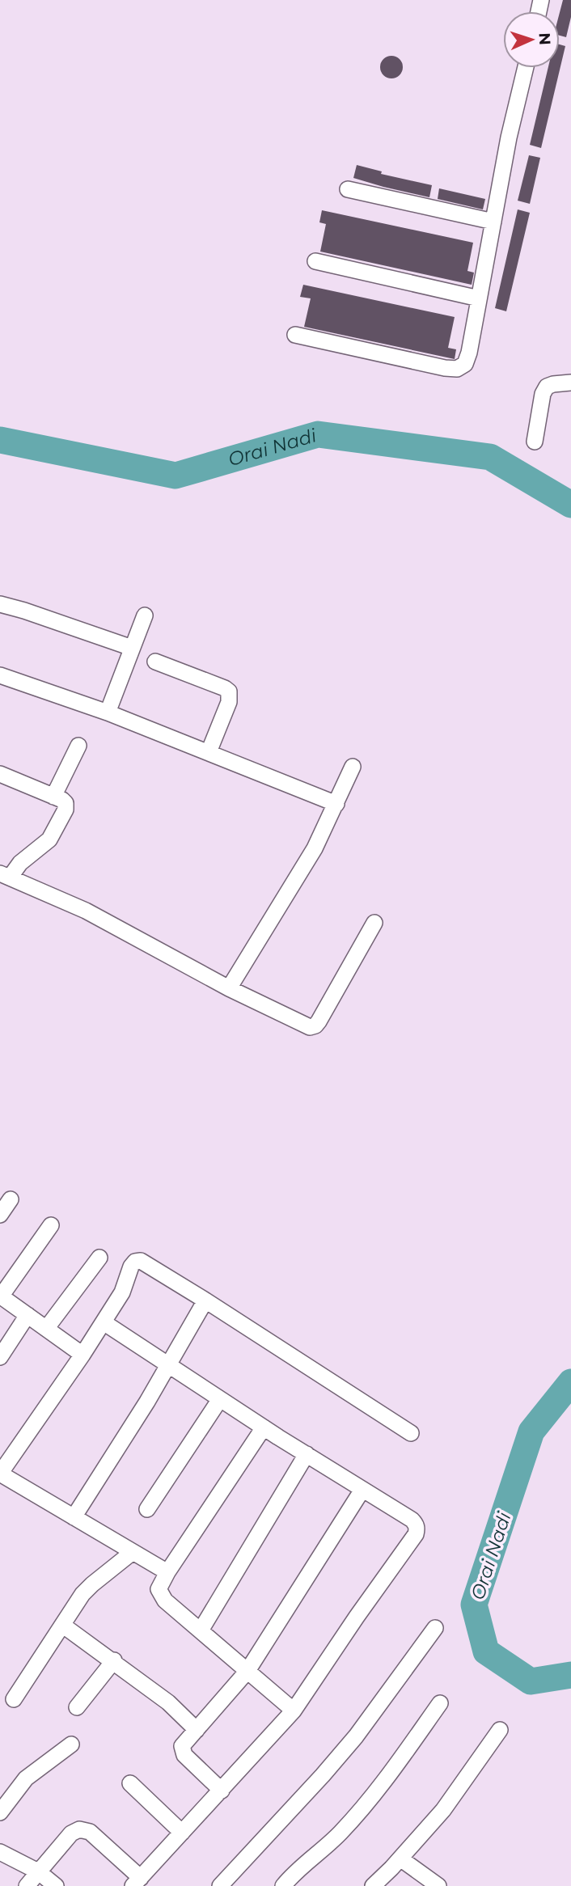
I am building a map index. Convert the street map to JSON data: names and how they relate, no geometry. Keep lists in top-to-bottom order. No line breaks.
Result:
{"water":["Orai Nadi"],"north":"right"}
